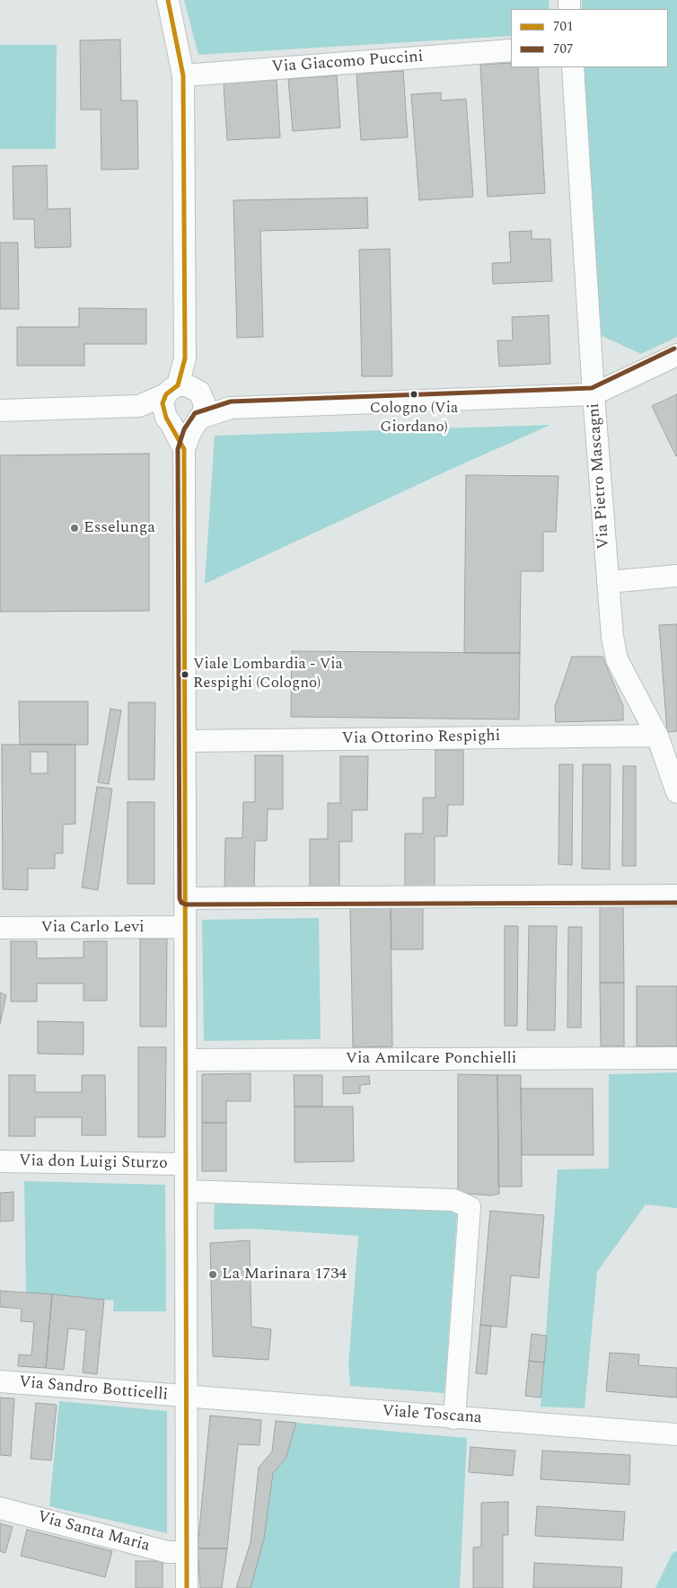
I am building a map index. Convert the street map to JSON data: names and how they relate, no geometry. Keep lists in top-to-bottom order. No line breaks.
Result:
{"streets":{"street":["Via Giacomo Puccini","Via Pietro Mascagni","Via Ottorino Respighi","Via Carlo Levi","Via Amilcare Ponchielli","Via don Luigi Sturzo","Via Sandro Botticelli","Viale Toscana","Via Santa Maria"]},"crossings":[["Via Pietro Mascagni","Via Ottorino Respighi"],["Via Sandro Botticelli","Viale Toscana"]],"places":["Cologno (Via Giordano)","Esselunga","Viale Lombardia - Via Respighi (Cologno)","La Marinara 1734"],"lines":["transit line 701","transit line 707"],"legend":["701","707"]}
